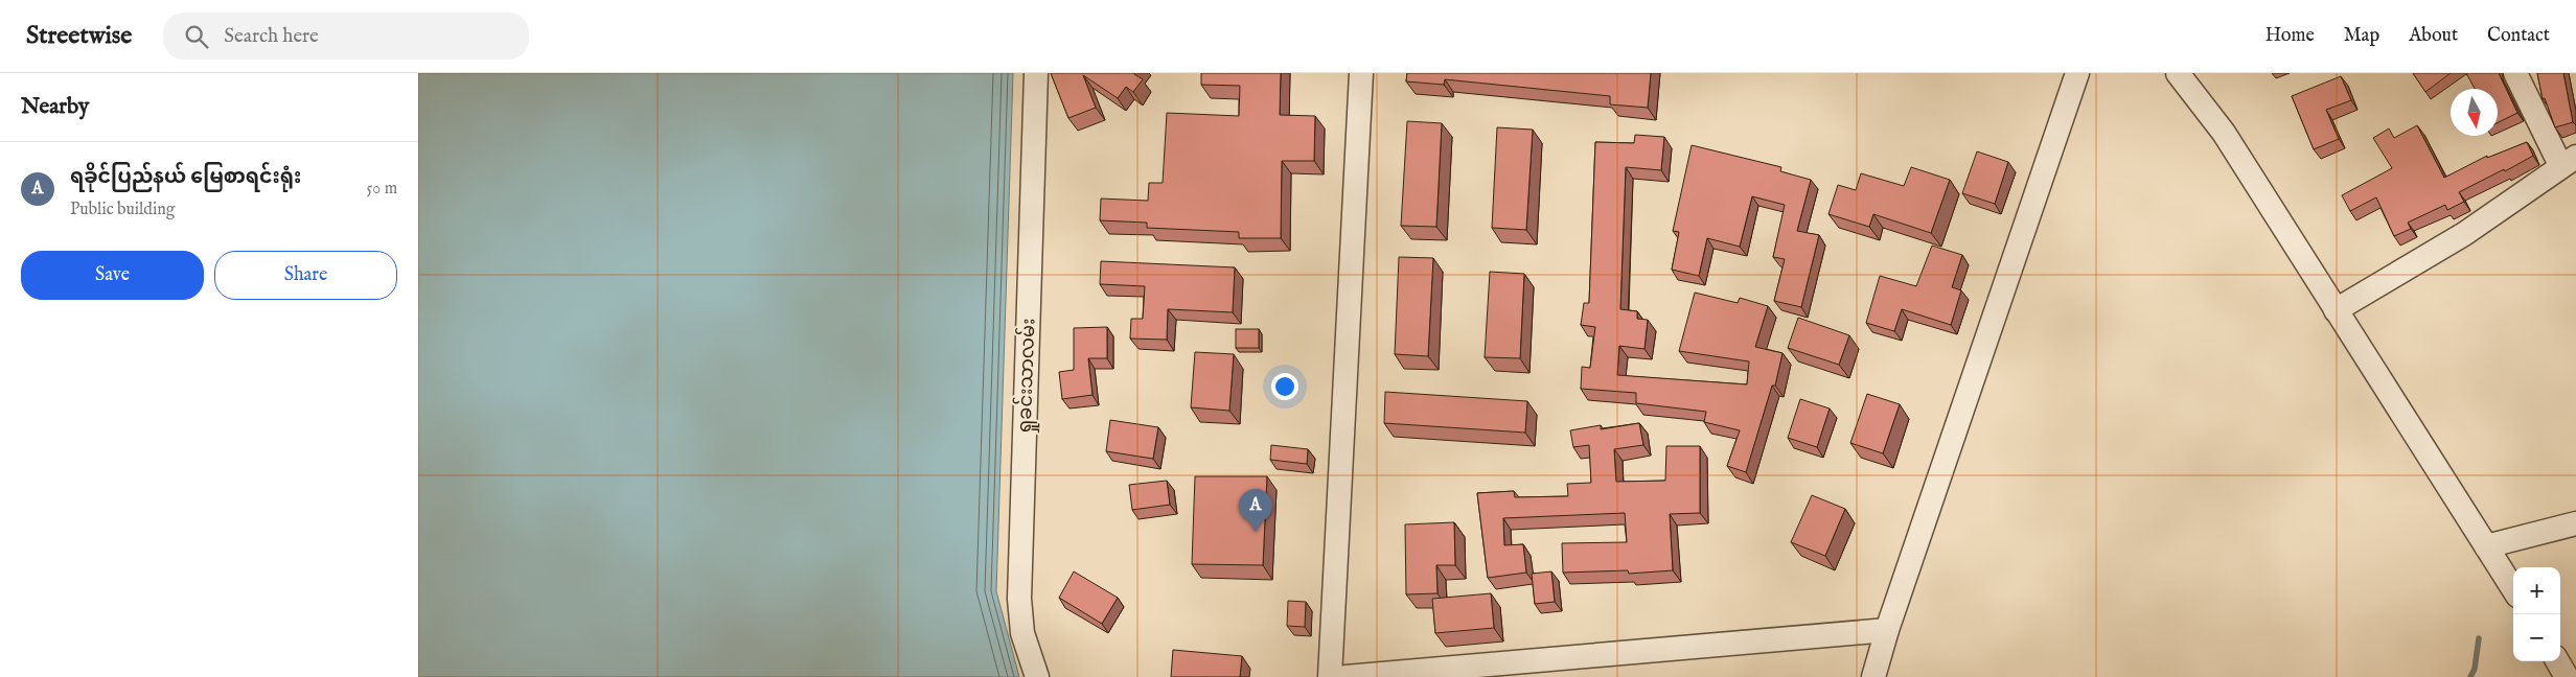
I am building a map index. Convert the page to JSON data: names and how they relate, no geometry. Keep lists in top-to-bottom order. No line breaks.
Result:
{"streets":{"street":["ရှုခင်းသာလမ်း"]},"north":"bottom","page":{"header":"Streetwise","search":"Search here","nav":["Home","Map","About","Contact"],"heading":"Nearby","list":[{"mark":"A","name":"ရခိုင်ပြည်နယ် မြေစာရင်းရုံး","note":"Public building","value":"50 m"}],"buttons":["Save","Share"],"pins":"A","map_buttons":["+","−"]}}
